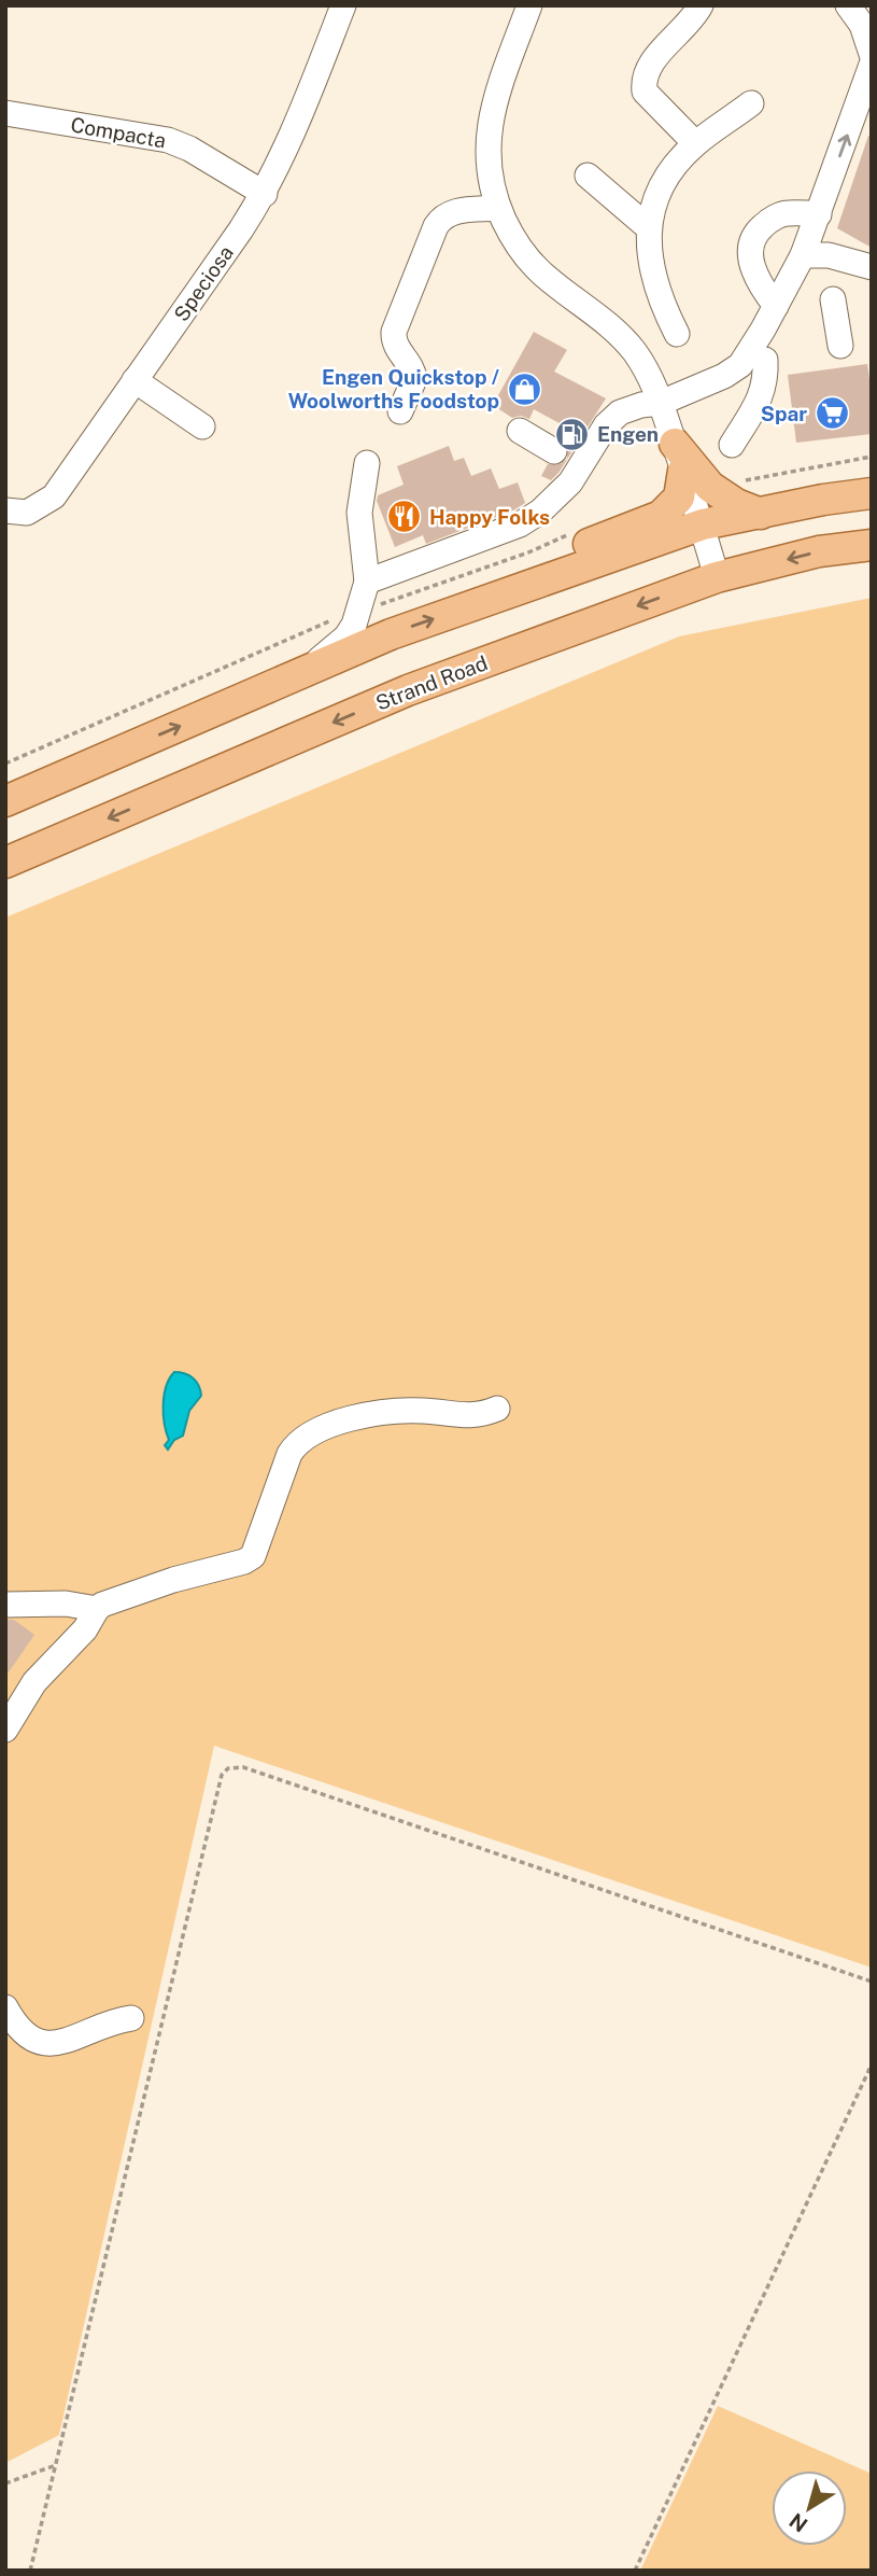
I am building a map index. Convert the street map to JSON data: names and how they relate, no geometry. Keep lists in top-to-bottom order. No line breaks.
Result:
{"streets":{"main road":["Strand Road"],"street":["Compacta","Speciosa"]},"crossings":[["Compacta","Speciosa"]],"places":{"shop":["Engen Quickstop / Woolworths Foodstop"],"supermarket":["Spar"],"fuel station":["Engen"],"restaurant":["Happy Folks"]},"north":"bottom left"}
